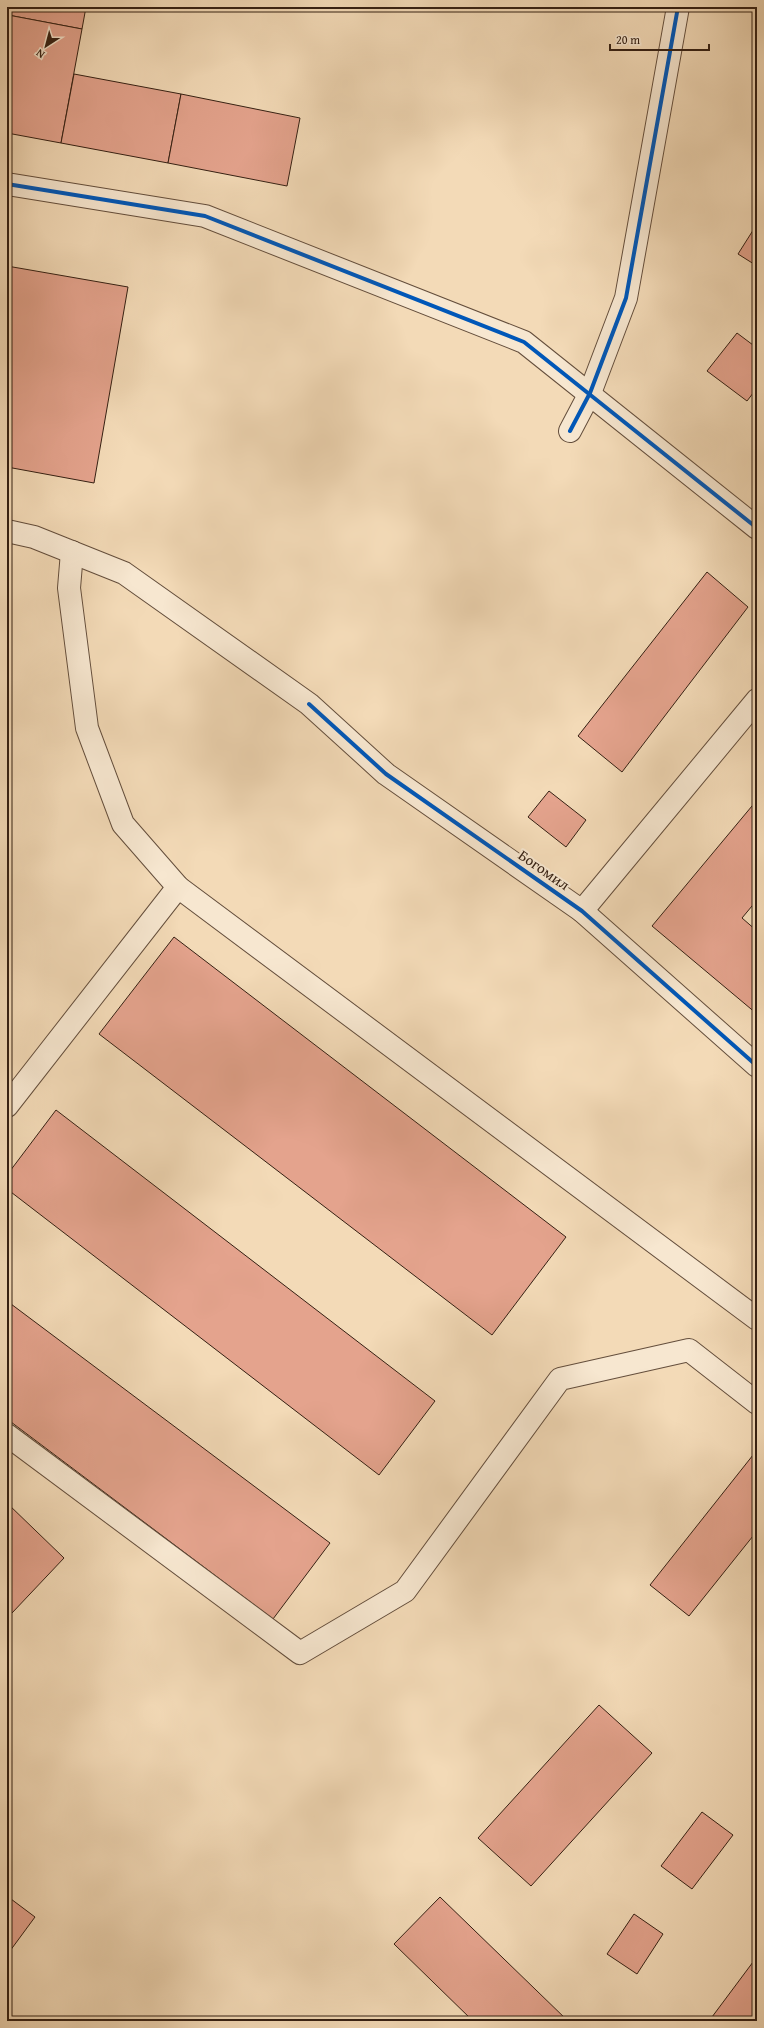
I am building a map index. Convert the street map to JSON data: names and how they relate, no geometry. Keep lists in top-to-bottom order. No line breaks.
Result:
{"streets":{"street":["Богомил"]},"scale_bar":"20 m","north":"bottom left"}
